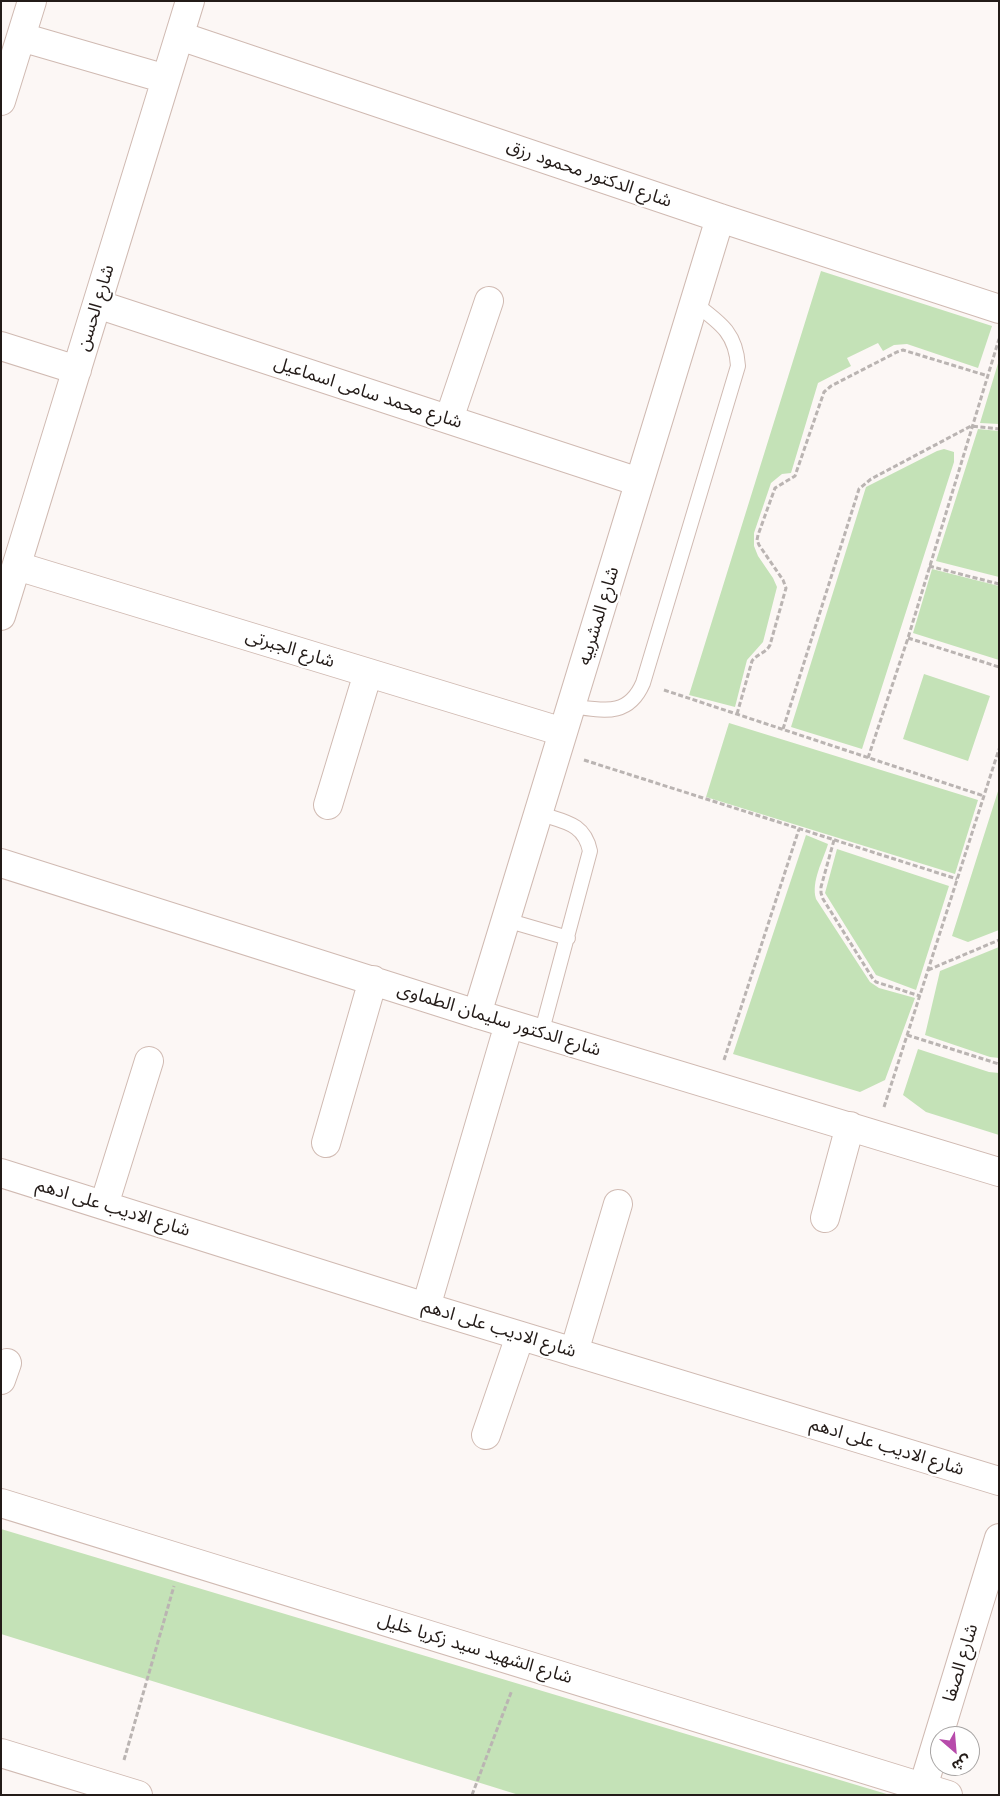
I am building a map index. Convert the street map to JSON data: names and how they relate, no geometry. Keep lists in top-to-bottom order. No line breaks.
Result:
{"streets":{"street":["شارع الدكتور محمود رزق","شارع الحسن","شارع محمد سامى اسماعيل","شارع المشربيه","شارع الجبرتى","شارع الدكتور سليمان الطماوى","شارع الاديب على ادهم","شارع الشهيد سيد زكريا خليل","شارع الصفا"]},"crossings":[["شارع الدكتور محمود رزق","شارع الحسن"],["شارع الدكتور محمود رزق","شارع المشربيه"],["شارع الحسن","شارع محمد سامى اسماعيل"],["شارع الحسن","شارع الجبرتى"],["شارع محمد سامى اسماعيل","شارع المشربيه"],["شارع المشربيه","شارع الجبرتى"],["شارع المشربيه","شارع الدكتور سليمان الطماوى"],["شارع الشهيد سيد زكريا خليل","شارع الصفا"]],"north":"bottom right"}
